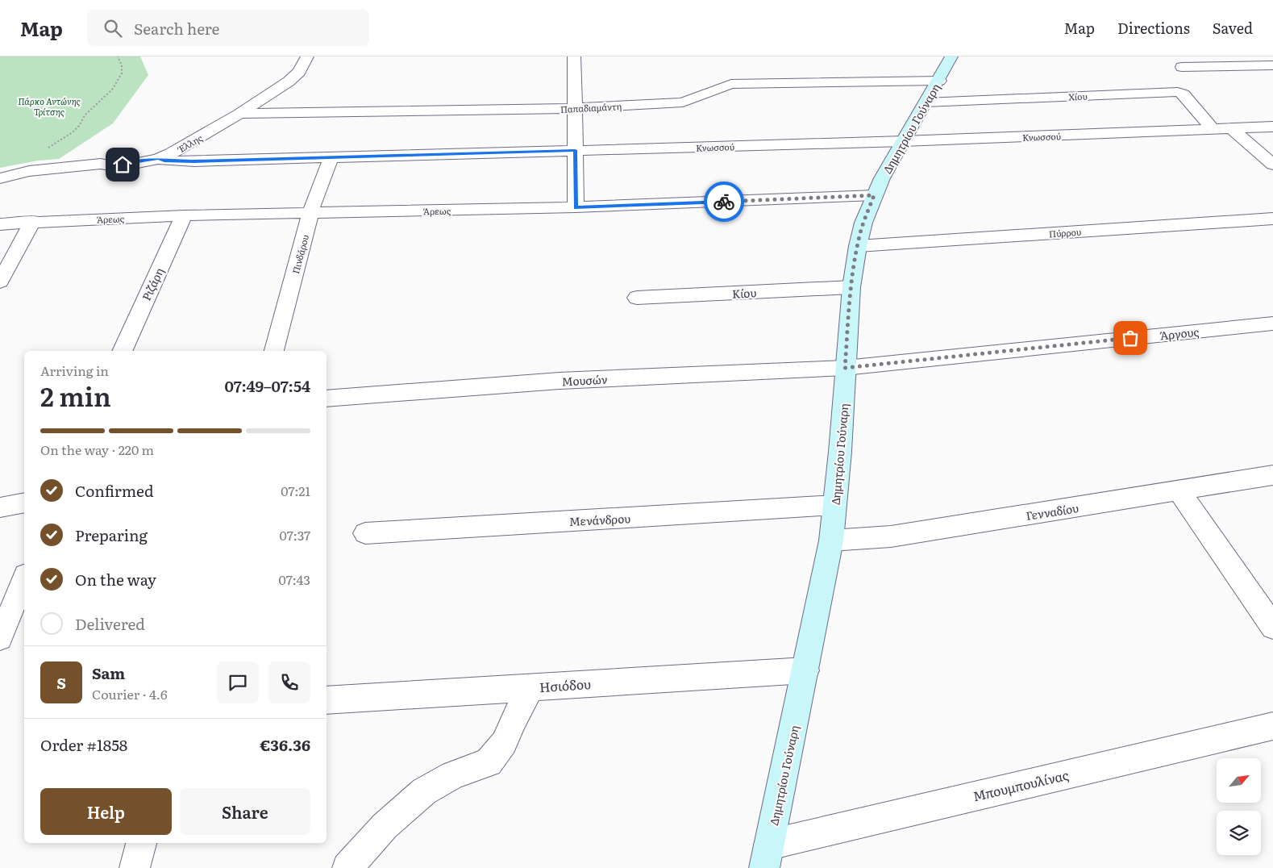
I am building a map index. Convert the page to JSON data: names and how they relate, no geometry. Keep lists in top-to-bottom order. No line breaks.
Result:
{"streets":{"street":["Χίου","Παπαδιαμάντη","Δημητρίου Γούναρη","Κνωσσού","Έλλης","Άρεως","Πύρρου","Πινδάρου","Ριζάρη","Κίου","Άργους","Μουσών","Γενναδίου","Μενάνδρου","Ησιόδου","Μπουμπουλίνας"]},"crossings":[["Χίου","Δημητρίου Γούναρη"],["Χίου","Κνωσσού"],["Παπαδιαμάντη","Δημητρίου Γούναρη"],["Παπαδιαμάντη","Έλλης"],["Δημητρίου Γούναρη","Κνωσσού"],["Δημητρίου Γούναρη","Άρεως"],["Δημητρίου Γούναρη","Πύρρου"],["Δημητρίου Γούναρη","Κίου"],["Δημητρίου Γούναρη","Άργους"],["Δημητρίου Γούναρη","Μουσών"],["Δημητρίου Γούναρη","Γενναδίου"],["Δημητρίου Γούναρη","Μενάνδρου"],["Δημητρίου Γούναρη","Ησιόδου"],["Δημητρίου Γούναρη","Μπουμπουλίνας"],["Κνωσσού","Έλλης"],["Κνωσσού","Πινδάρου"],["Άρεως","Πινδάρου"],["Άρεως","Ριζάρη"],["Άργους","Μουσών"]],"parks":["Πάρκο Αντώνης Τρίτσης"],"north":"top right","page":{"header":"Map","search":"Search here","nav":["Map","Directions","Saved"],"heading":["2 min","Arriving in","07:49–07:54"],"panel":["Sam","Courier · 4.6","Order #1858","€36.36"],"bar":"On the way · 220 m","list":[["Confirmed","07:21"],["Preparing","07:37"],["On the way","07:43"],"Delivered"],"round":"S","buttons":["Help","Share"]}}
